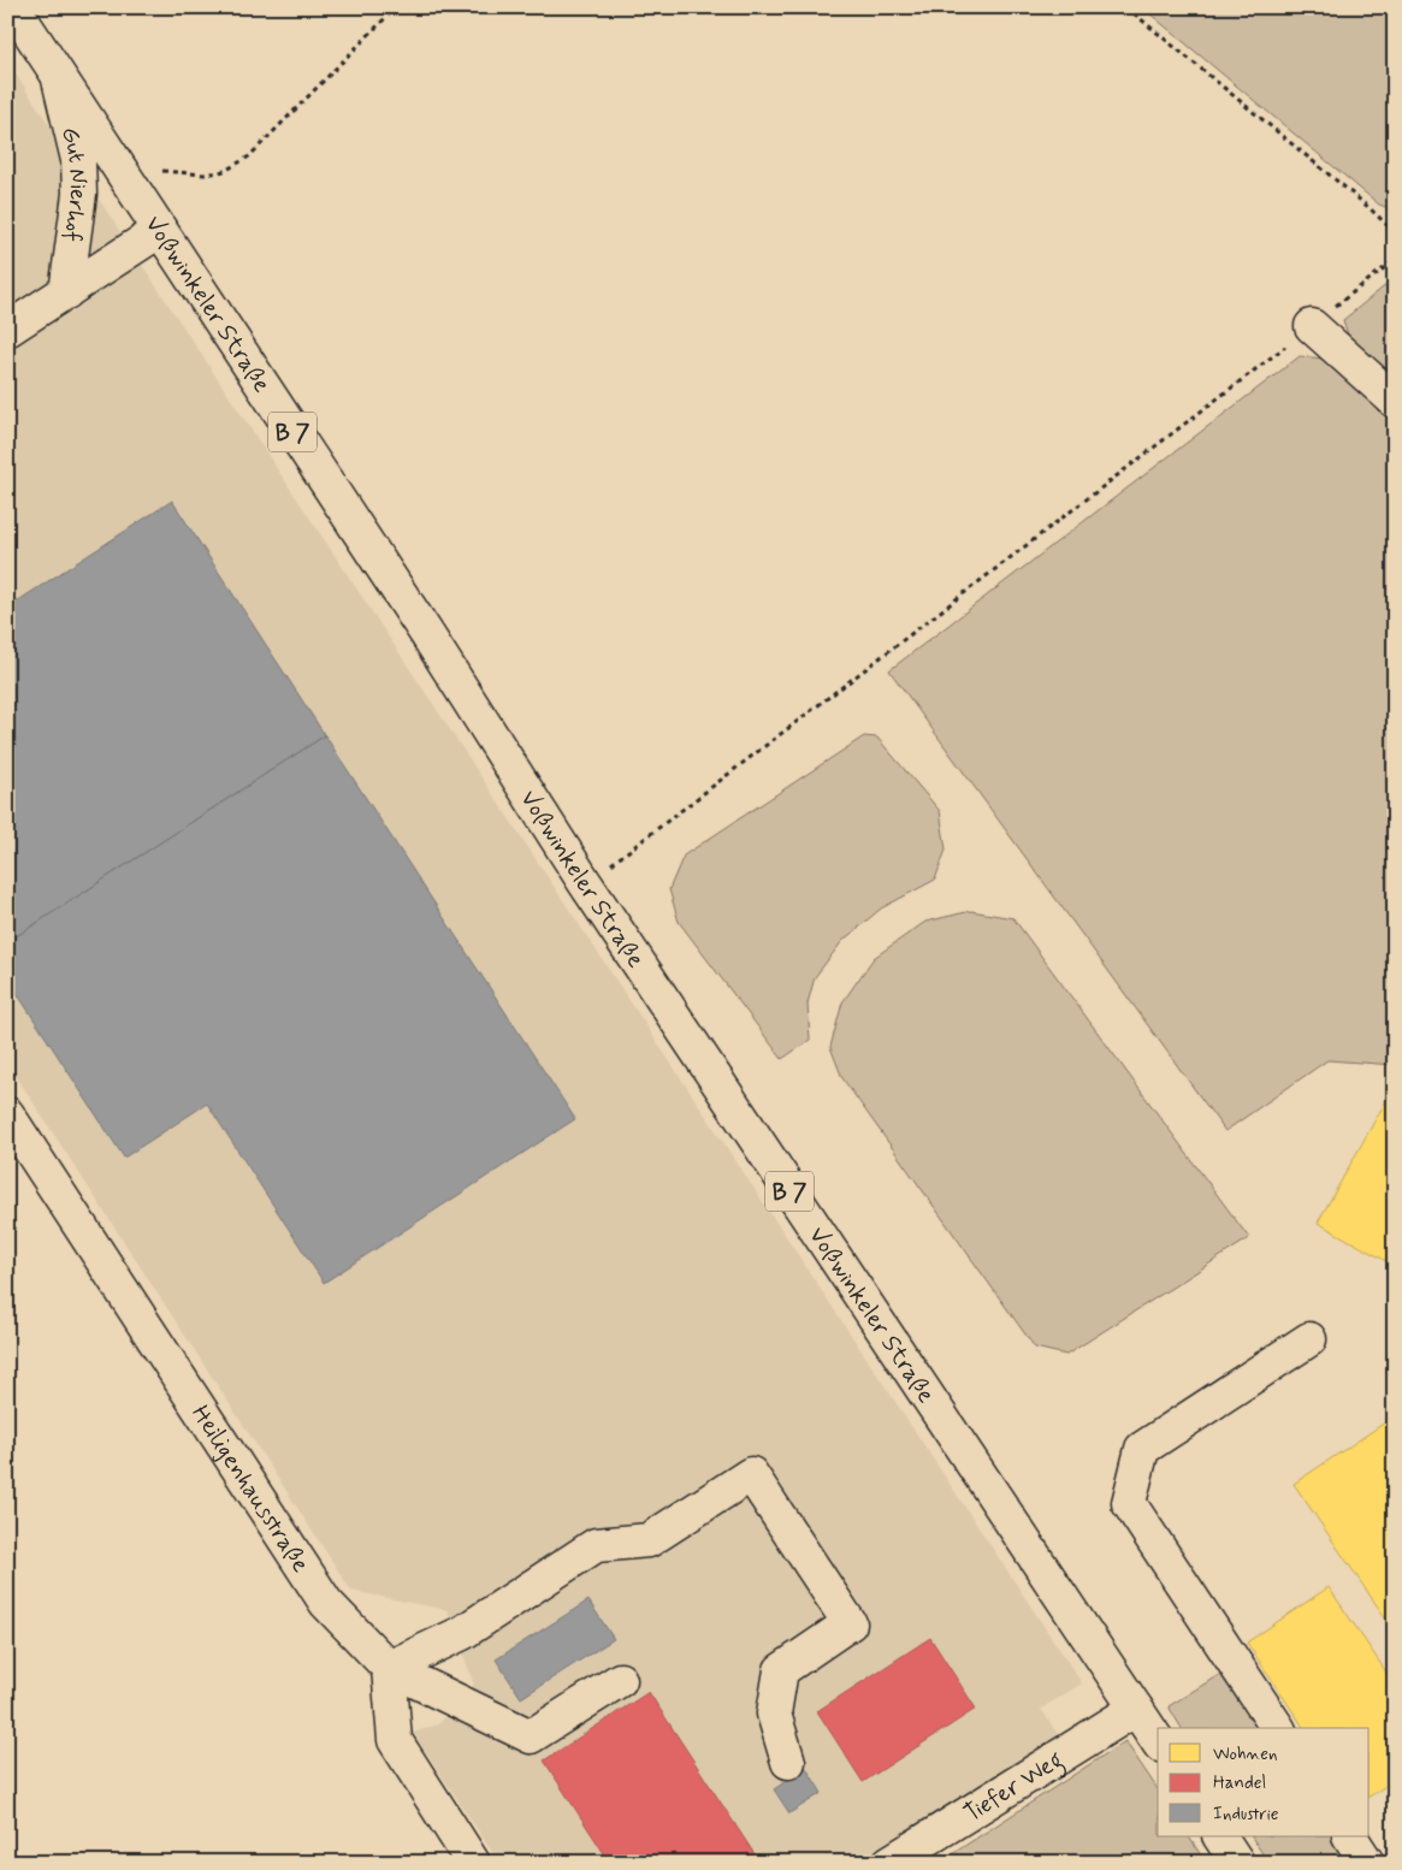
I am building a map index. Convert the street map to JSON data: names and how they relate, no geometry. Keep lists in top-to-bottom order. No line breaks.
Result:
{"streets":{"main road":["Gut Nierhof","Voßwinkeler Straße","B 7","Heiligenhausstraße","Tiefer Weg"]},"crossings":[["Gut Nierhof","Voßwinkeler Straße"],["Voßwinkeler Straße","Tiefer Weg"]],"legend":["Wohnen","Handel","Industrie"]}
